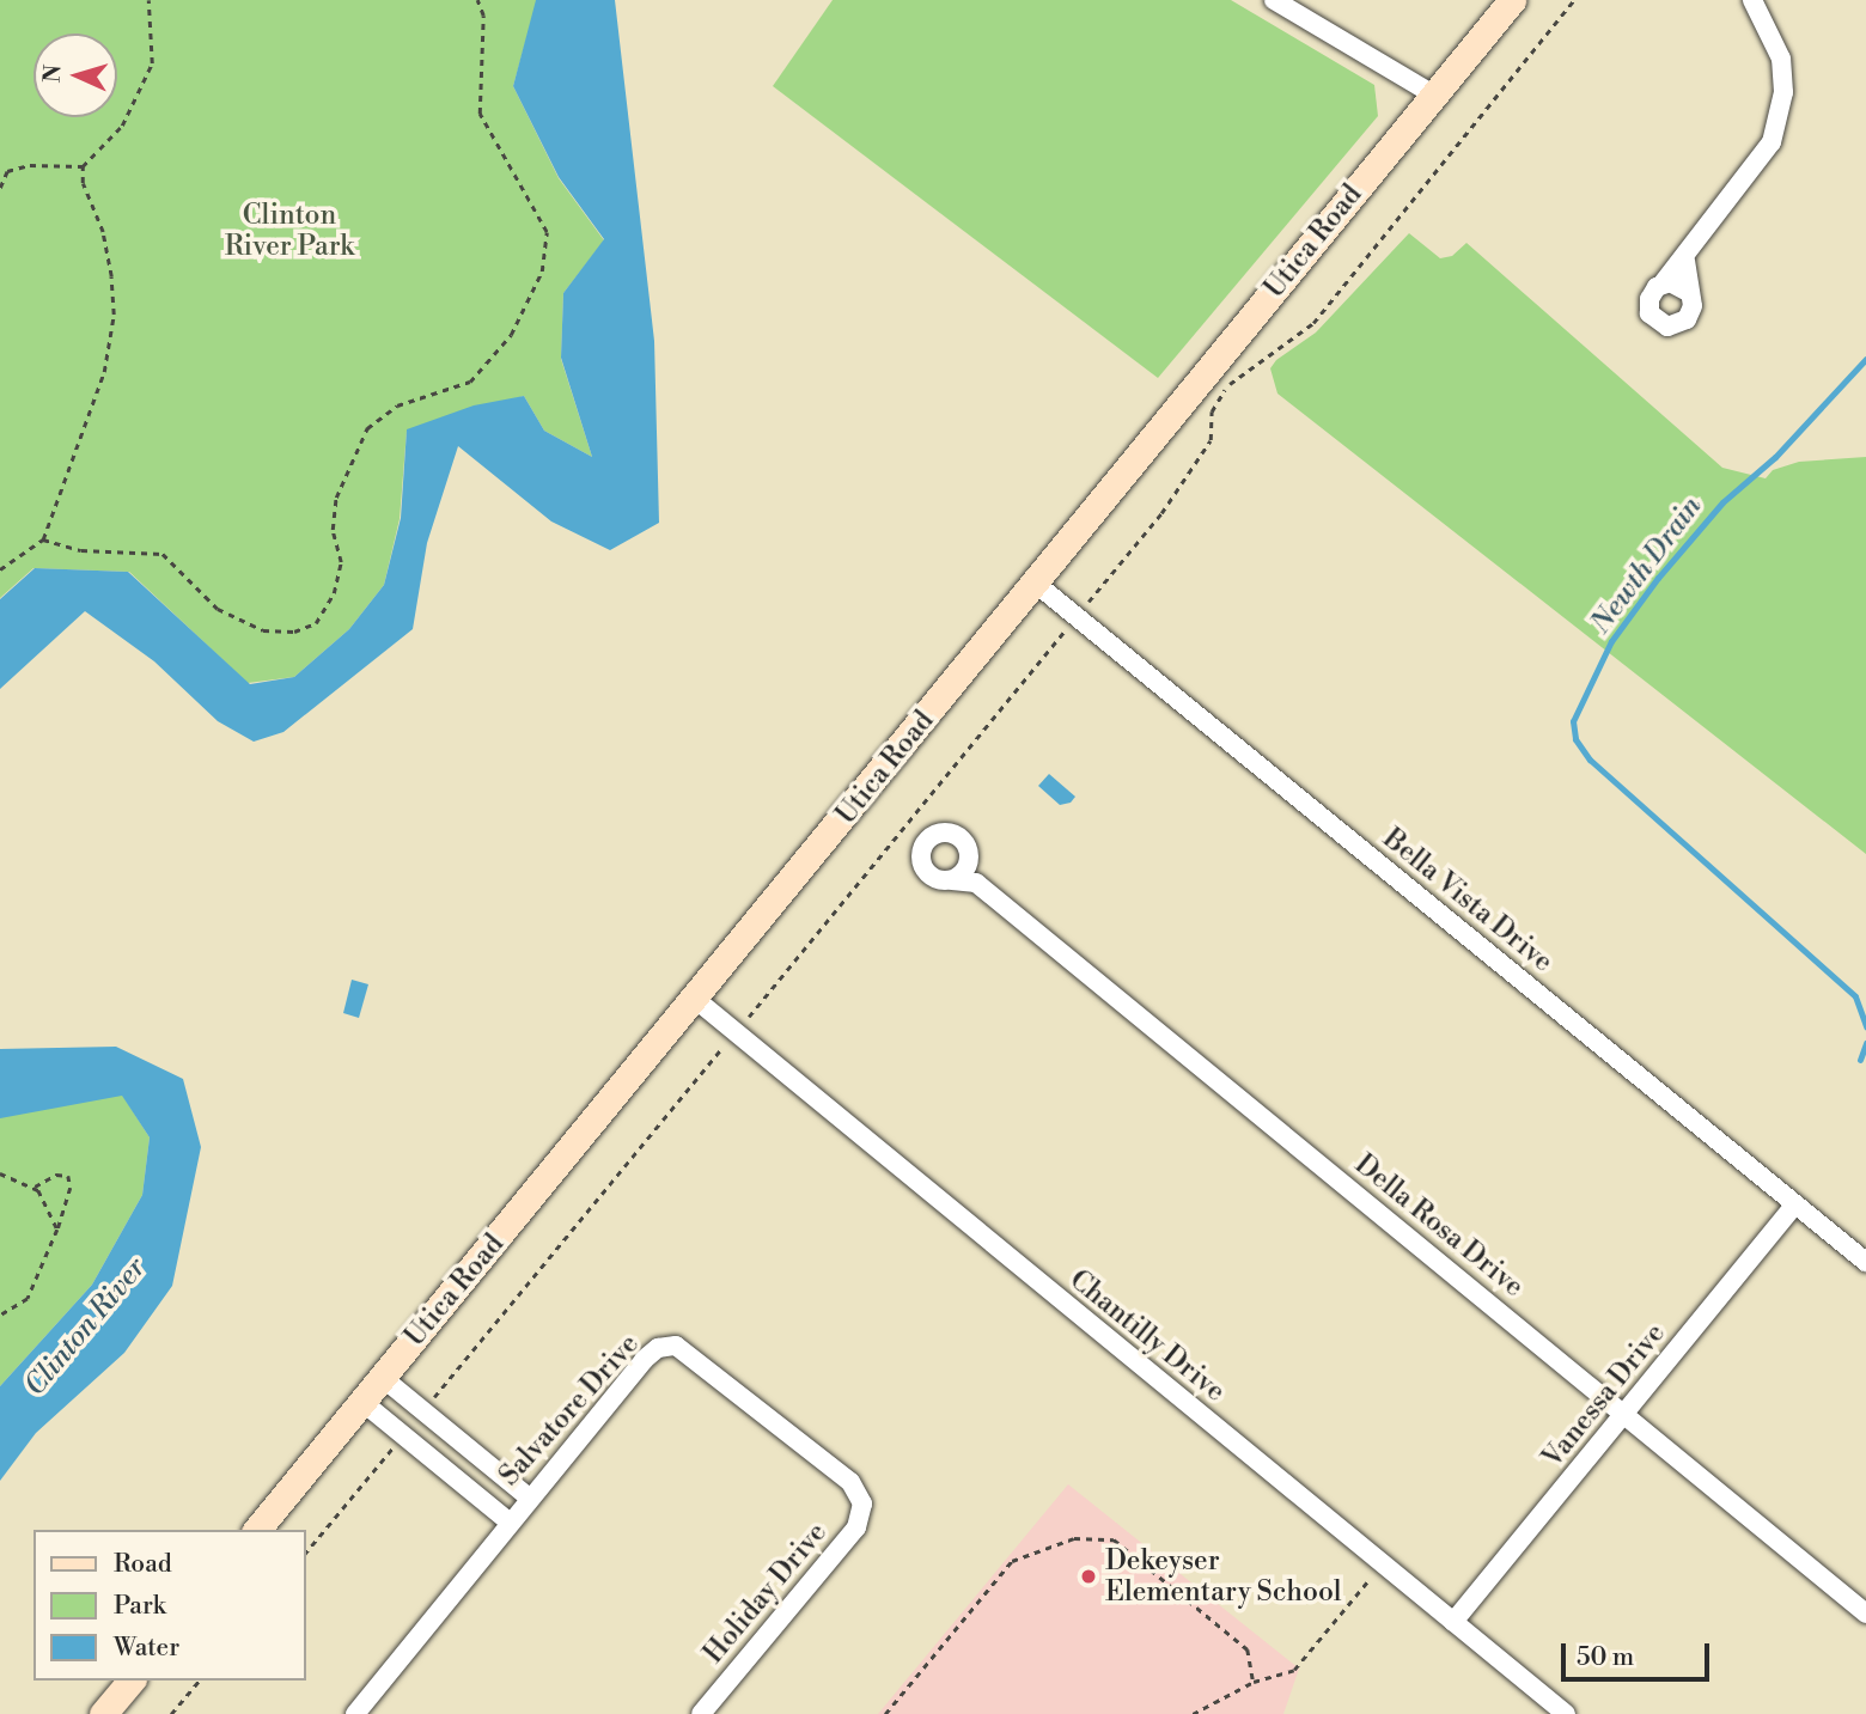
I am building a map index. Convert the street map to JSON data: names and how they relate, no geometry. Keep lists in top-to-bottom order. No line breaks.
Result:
{"streets":{"street":["Utica Road","Bella Vista Drive","Della Rosa Drive","Chantilly Drive","Vanessa Drive","Salvatore Drive","Holiday Drive"]},"crossings":[["Utica Road","Bella Vista Drive"],["Utica Road","Chantilly Drive"],["Bella Vista Drive","Vanessa Drive"],["Della Rosa Drive","Vanessa Drive"],["Chantilly Drive","Vanessa Drive"],["Salvatore Drive","Holiday Drive"]],"water":["Newth Drain","Clinton River"],"parks":["Clinton River Park"],"places":["Dekeyser Elementary School"],"legend":["Road","Park","Water"],"scale_bar":"50 m","north":"left"}
